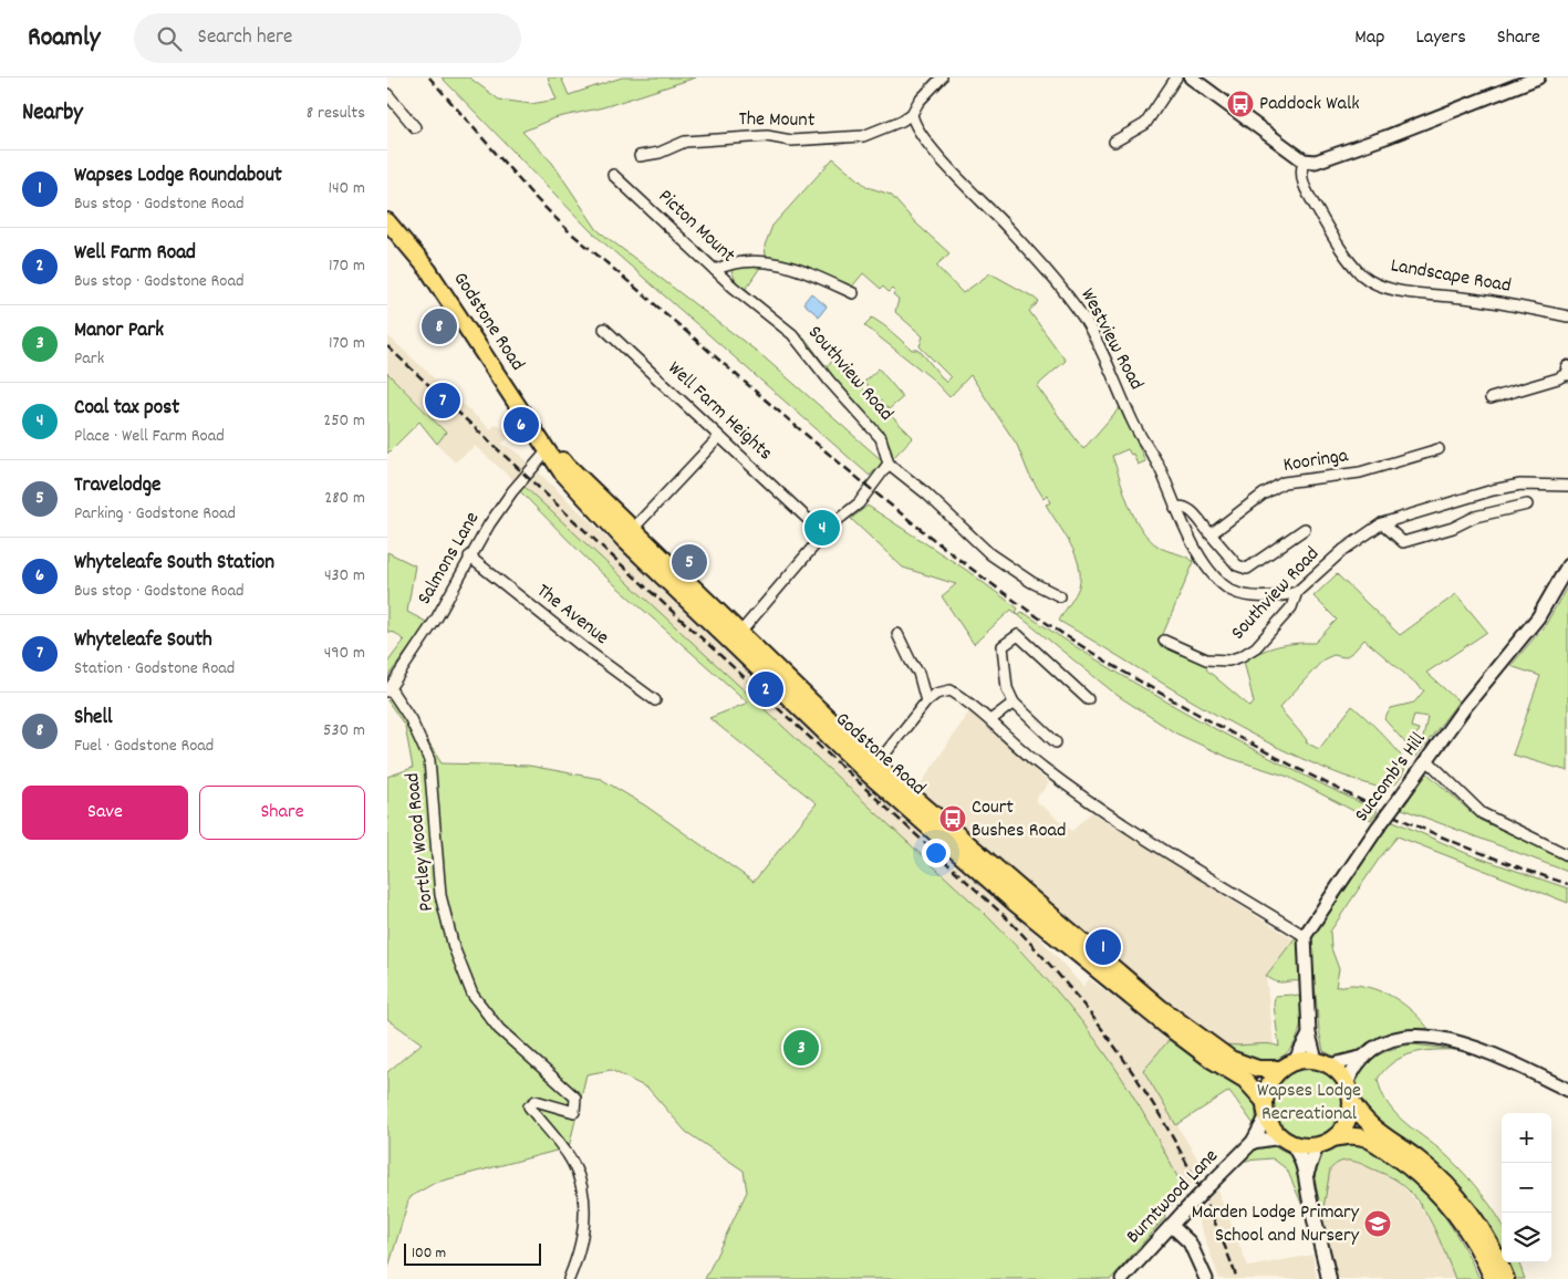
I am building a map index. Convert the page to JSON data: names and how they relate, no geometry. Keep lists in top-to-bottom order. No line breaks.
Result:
{"streets":{"highway":["Godstone Road"],"street":["The Mount","Picton Mount","Landscape Road","Westview Road","Southview Road","Well Farm Heights","Kooringa","Salmons Lane","The Avenue","Succomb's Hill","Portley Wood Road","Burntwood Lane"]},"crossings":[["The Mount","Westview Road"],["Picton Mount","Southview Road"],["Godstone Road","Salmons Lane"],["Godstone Road","Burntwood Lane"],["Westview Road","Southview Road"],["Salmons Lane","The Avenue"],["Salmons Lane","Portley Wood Road"]],"parks":["Wapses Lodge Recreational"],"places":{"bus stop":["Paddock Walk","Court Bushes Road"],"school or university":["Marden Lodge Primary School and Nursery"]},"scale_bar":"100 m","page":{"header":"Roamly","search":"Search here","nav":["Map","Layers","Share"],"heading":["Nearby","8 results"],"list":[{"mark":"1","name":"Wapses Lodge Roundabout","note":"Bus stop · Godstone Road","value":"140 m"},{"mark":"2","name":"Well Farm Road","note":"Bus stop · Godstone Road","value":"170 m"},{"mark":"3","name":"Manor Park","note":"Park","value":"170 m"},{"mark":"4","name":"Coal tax post","note":"Place · Well Farm Road","value":"250 m"},{"mark":"5","name":"Travelodge","note":"Parking · Godstone Road","value":"280 m"},{"mark":"6","name":"Whyteleafe South Station","note":"Bus stop · Godstone Road","value":"430 m"},{"mark":"7","name":"Whyteleafe South","note":"Station · Godstone Road","value":"490 m"},{"mark":"8","name":"Shell","note":"Fuel · Godstone Road","value":"530 m"}],"pins":["8","7","6","4","5","2","1","3"],"buttons":["Save","Share"],"map_buttons":["+","−"],"scale":"100 m"}}
